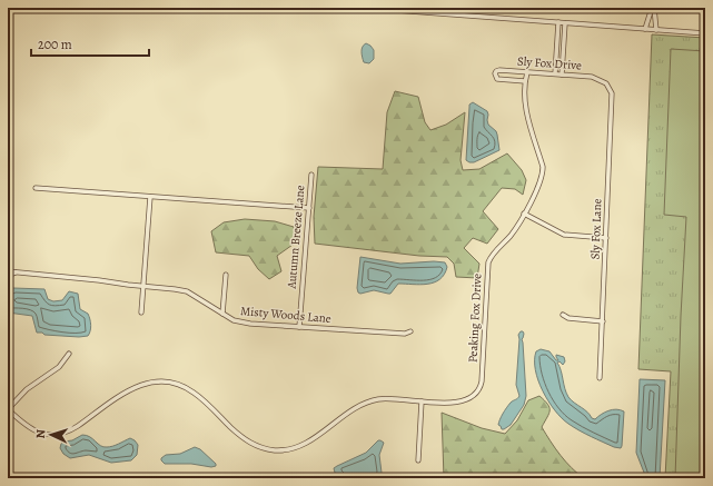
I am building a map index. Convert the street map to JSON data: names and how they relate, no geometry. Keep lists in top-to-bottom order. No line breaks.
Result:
{"streets":{"street":["Sly Fox Drive","Sly Fox Lane","Autumn Breeze Lane","Misty Woods Lane","Peaking Fox Drive"]},"crossings":[["Sly Fox Drive","Sly Fox Lane"],["Sly Fox Drive","Peaking Fox Drive"],["Autumn Breeze Lane","Misty Woods Lane"]],"scale_bar":"200 m","north":"left"}
